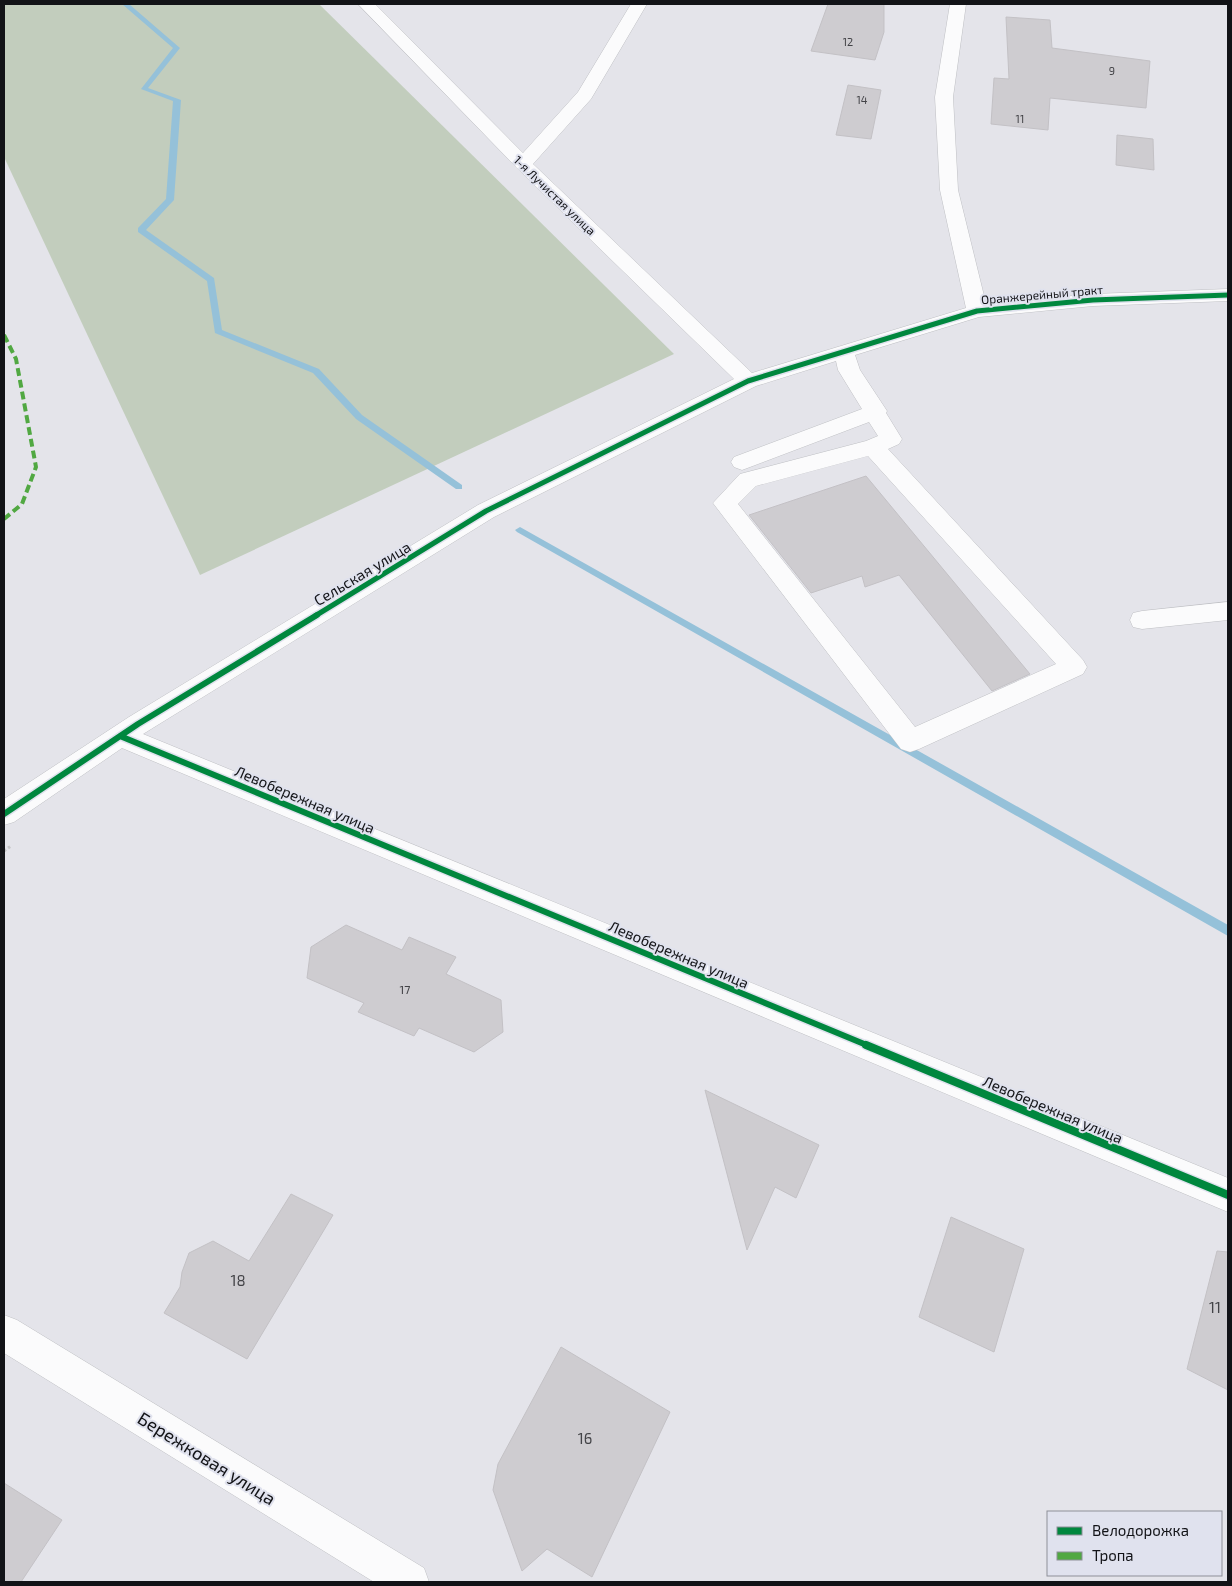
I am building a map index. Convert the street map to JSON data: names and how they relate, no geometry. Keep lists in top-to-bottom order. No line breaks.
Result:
{"streets":{"street":["1-я Лучистая улица","Оранжерейный тракт","Сельская улица","Левобережная улица","Бережковая улица"]},"crossings":[["1-я Лучистая улица","Оранжерейный тракт"],["1-я Лучистая улица","Сельская улица"],["Оранжерейный тракт","Сельская улица"],["Сельская улица","Левобережная улица"]],"house_numbers":["12","9","14","11","17","18","11","16"],"legend":["Велодорожка","Тропа"]}
